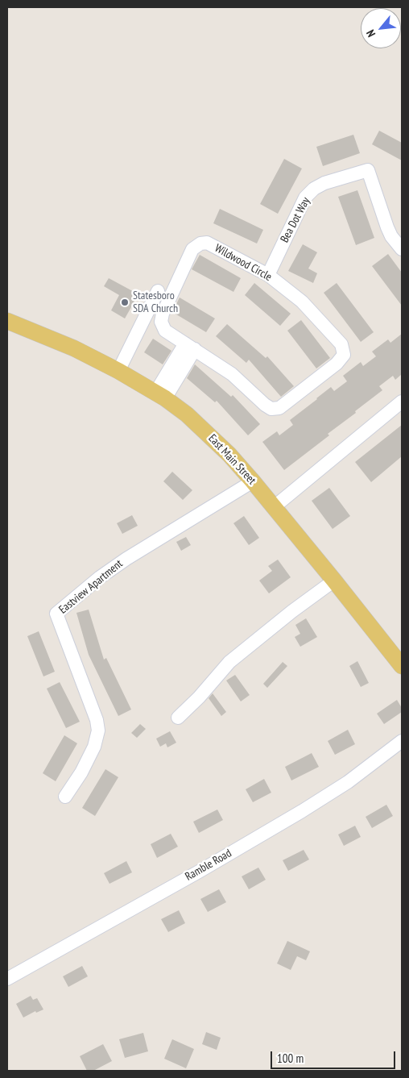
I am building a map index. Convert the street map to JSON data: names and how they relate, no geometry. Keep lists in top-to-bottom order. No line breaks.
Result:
{"streets":{"main road":["East Main Street"],"street":["Bea Dot Way","Wildwood Circle","Eastview Apartment","Ramble Road"]},"crossings":[["Bea Dot Way","Wildwood Circle"],["East Main Street","Eastview Apartment"]],"places":["Statesboro SDA Church"],"scale_bar":"100 m","north":"bottom left"}
